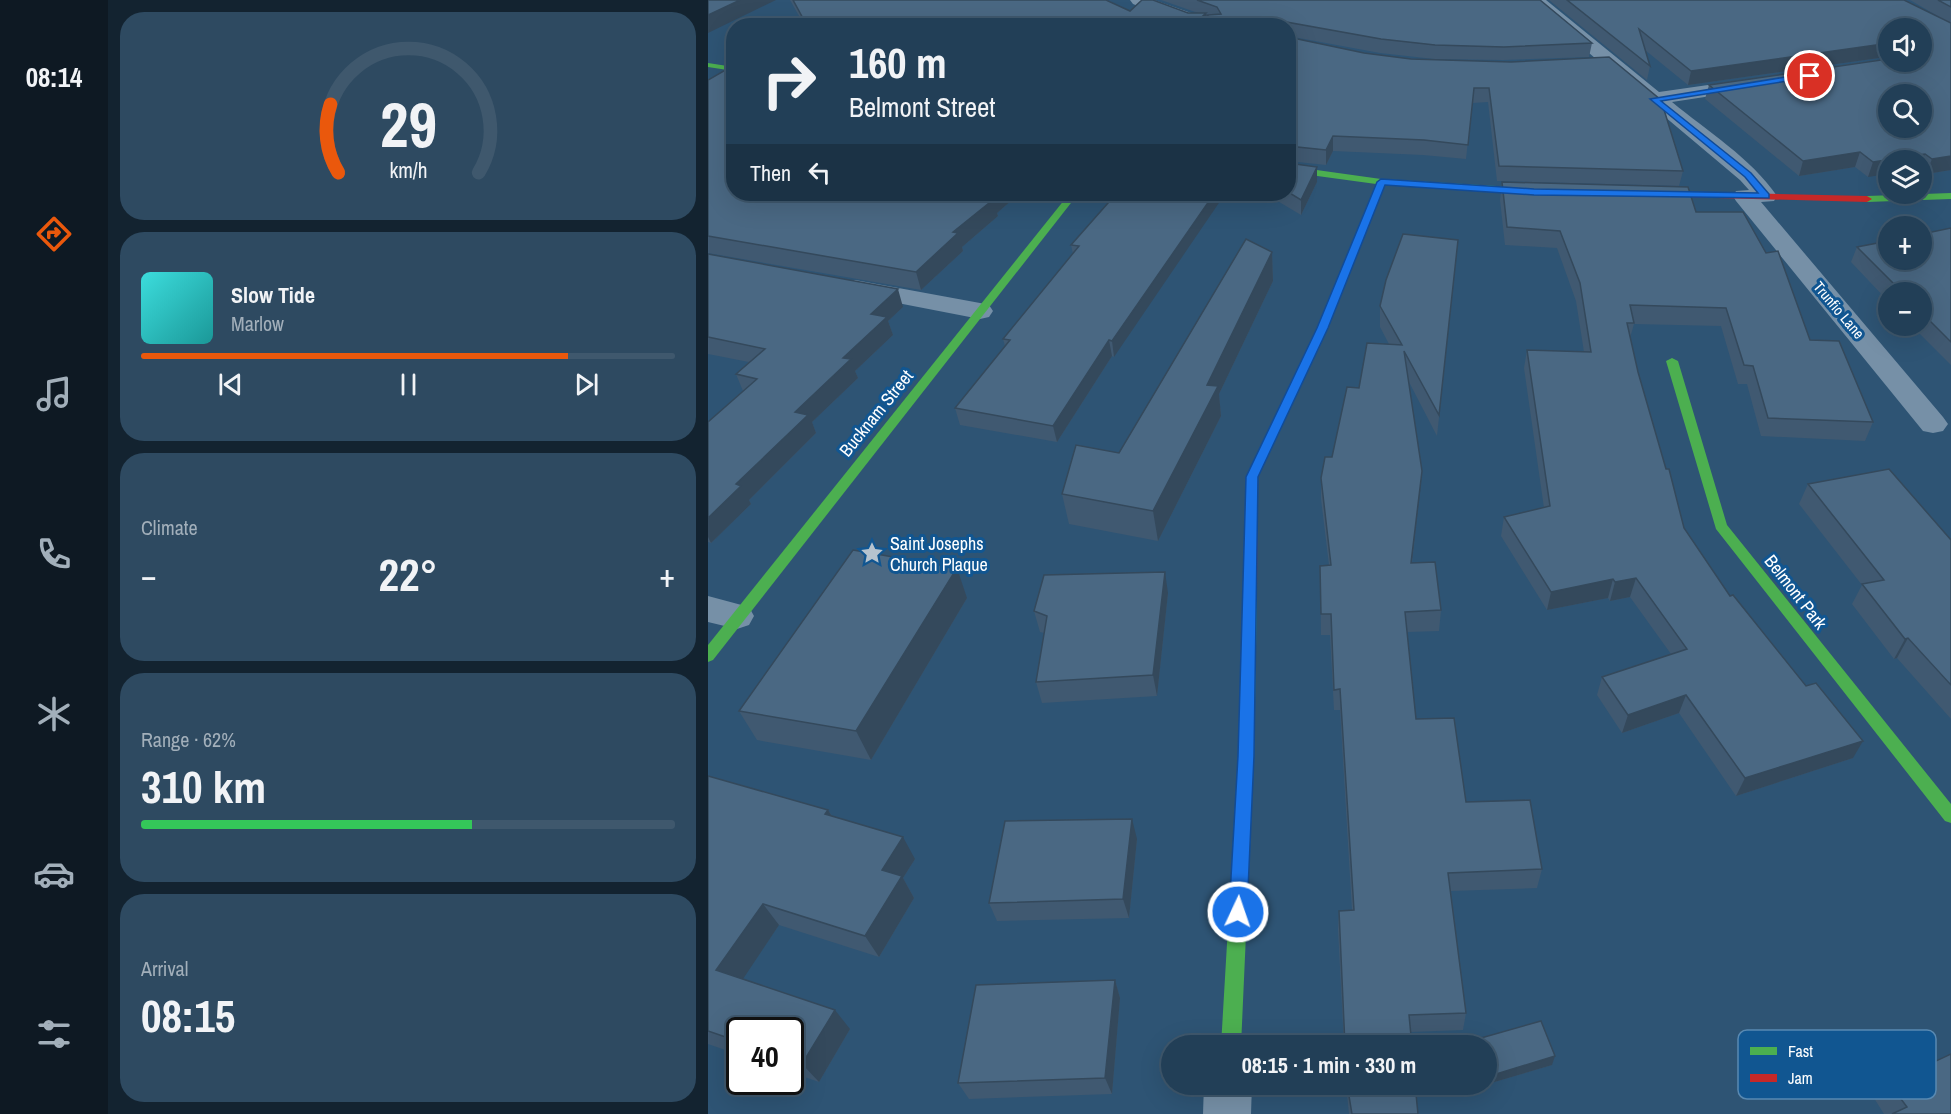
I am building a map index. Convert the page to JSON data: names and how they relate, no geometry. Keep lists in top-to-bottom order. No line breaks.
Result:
{"streets":{"street":["Trunfio Lane","Bucknam Street","Belmont Park"]},"places":{"place":["Saint Josephs Church Plaque"]},"legend":["Fast","Jam"],"page":{"tabs":"08:14","map_buttons":["+","−"],"turn":["160 m","Belmont Street"],"then":"Then","song":["Slow Tide","Marlow"],"tile":["Climate",["Range · 62%","310 km"],["Arrival","08:15"]],"heat":["−","22°","+"],"limit":"40","trip":"08:15 · 1 min · 330 m","gauge":["29","km/h"]}}
